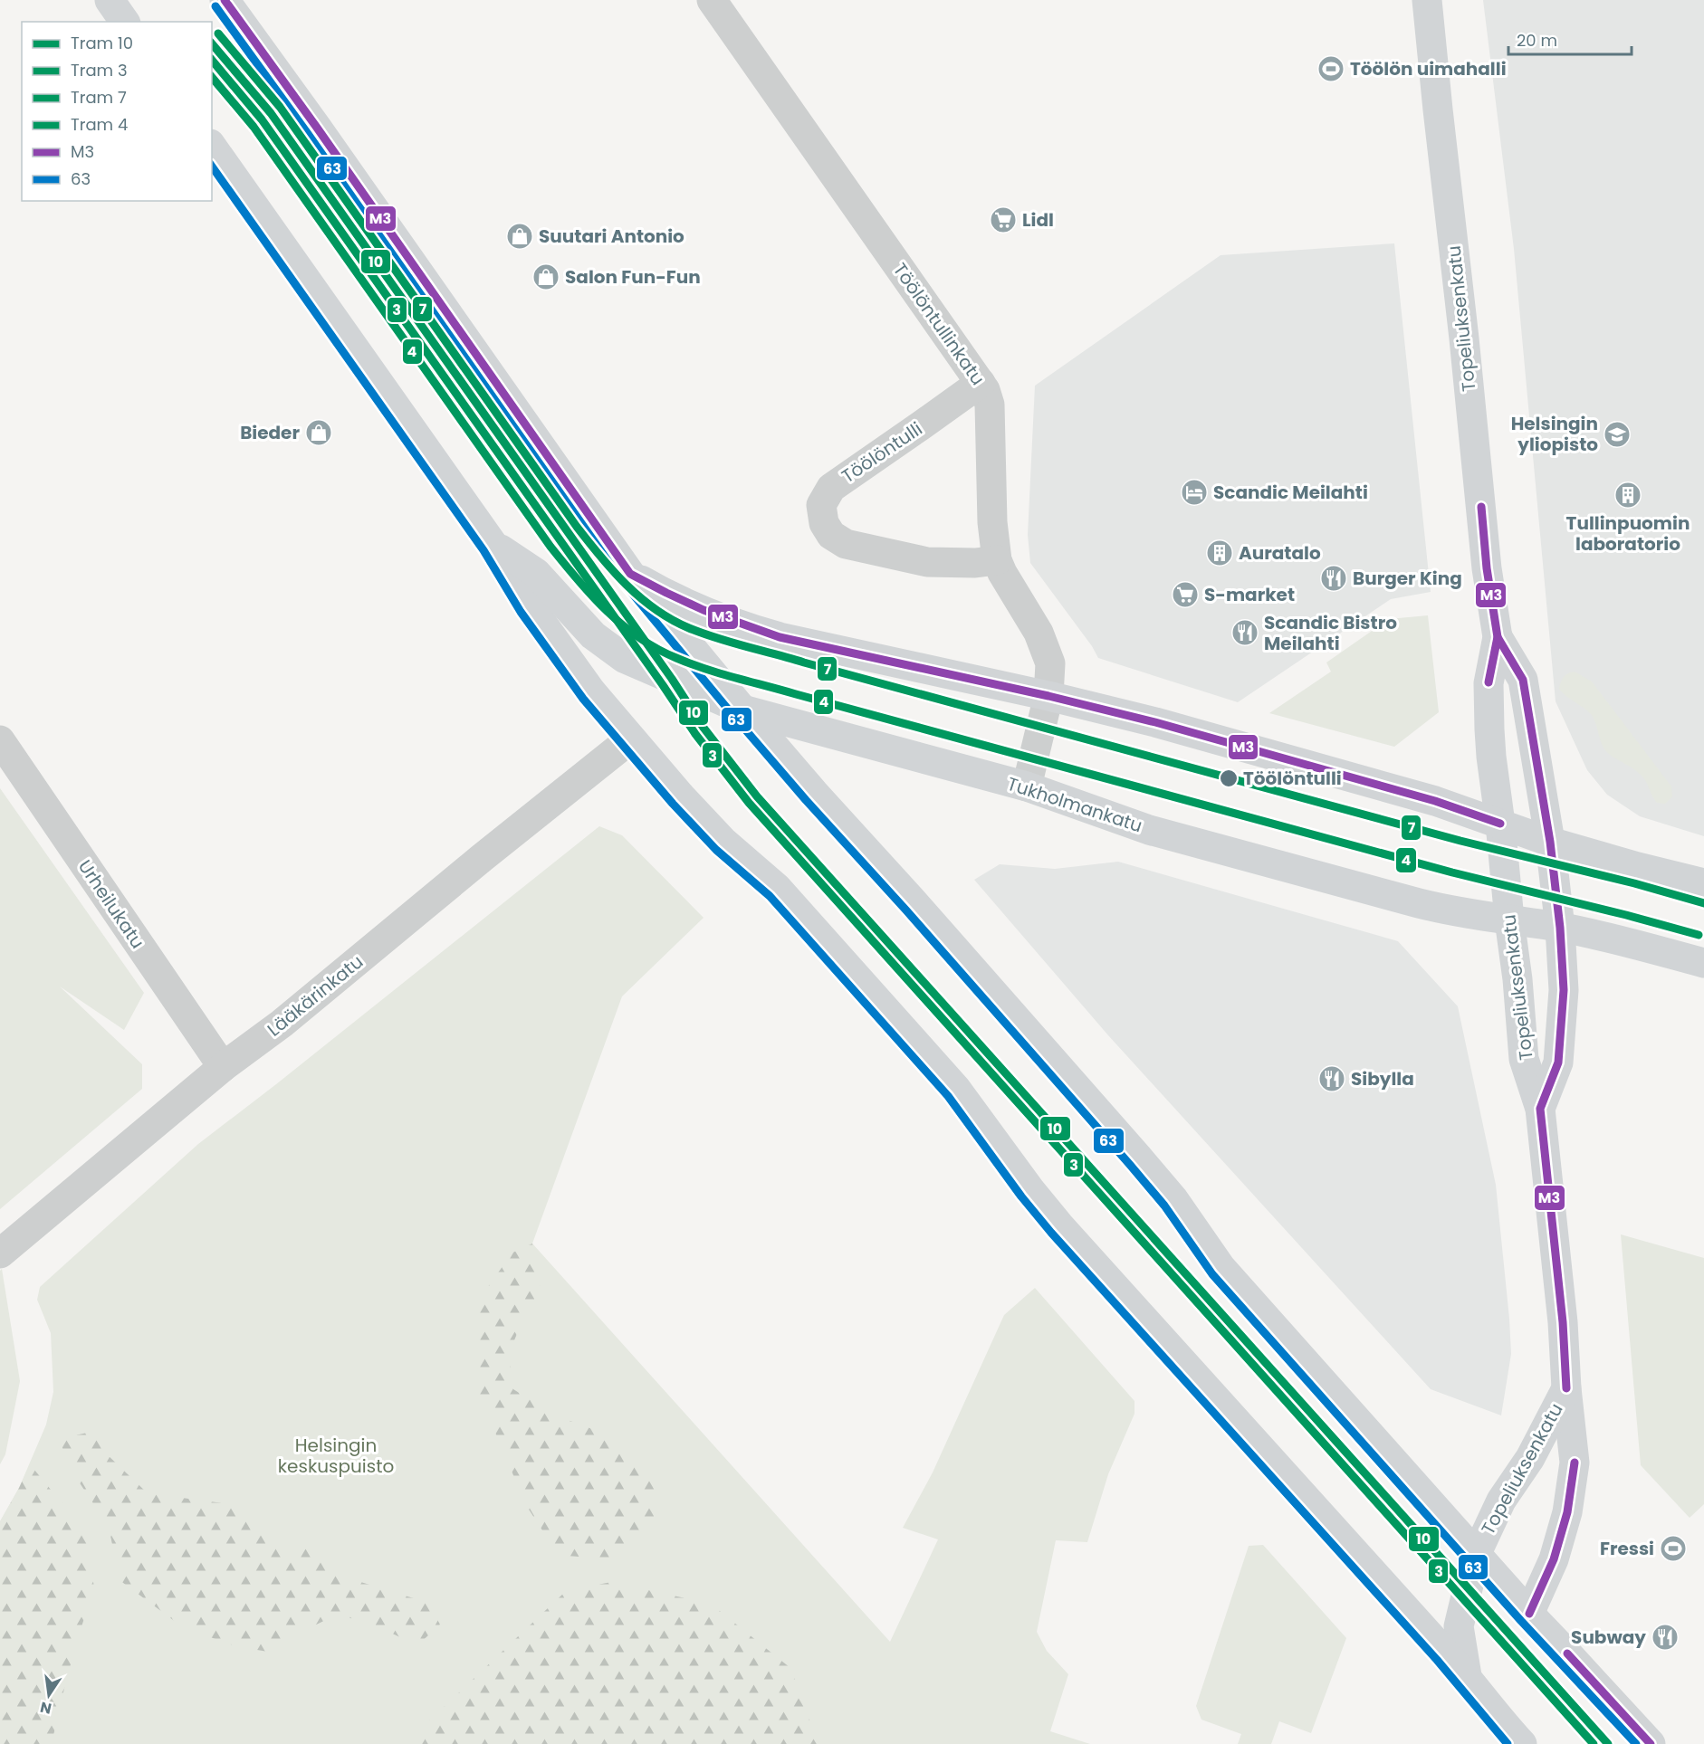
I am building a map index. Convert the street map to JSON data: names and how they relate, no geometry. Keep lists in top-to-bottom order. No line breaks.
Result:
{"streets":{"main road":["Topeliuksenkatu","Tukholmankatu"],"street":["Töölöntullinkatu","Töölöntulli","Urheilukatu","Lääkärinkatu"]},"crossings":[["Topeliuksenkatu","Tukholmankatu"],["Töölöntullinkatu","Töölöntulli"],["Töölöntullinkatu","Tukholmankatu"],["Urheilukatu","Lääkärinkatu"]],"parks":["Helsingin keskuspuisto"],"places":{"sports":["Töölön uimahalli","Fressi"],"supermarket":["Lidl","S-market"],"shop":["Suutari Antonio","Salon Fun-Fun","Bieder"],"school or university":["Helsingin yliopisto"],"hotel":["Scandic Meilahti"],"building":["Tullinpuomin laboratorio","Auratalo"],"restaurant":["Burger King","Scandic Bistro Meilahti","Sibylla","Subway"],"other":["Töölöntulli"]},"lines":["transit line M3","transit line 63","tram line 7","tram line 10","tram line 3","tram line 4"],"legend":["Tram 10","Tram 3","Tram 7","Tram 4","M3","63"],"scale_bar":"20 m","north":"bottom"}
